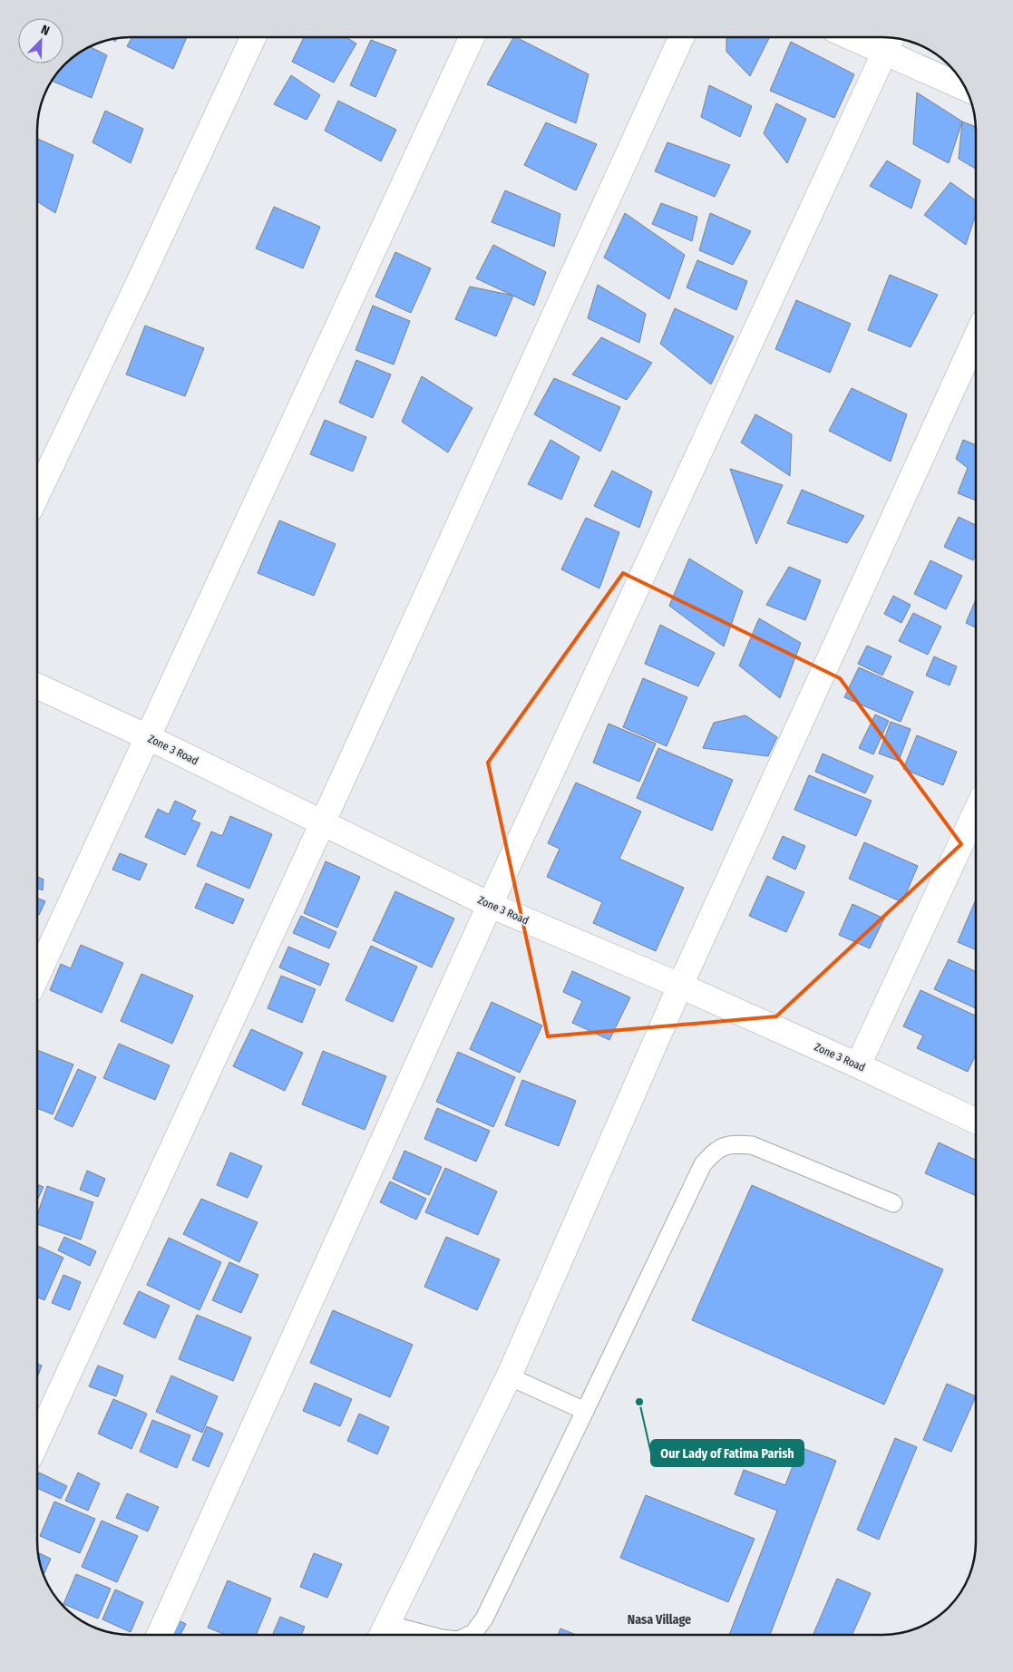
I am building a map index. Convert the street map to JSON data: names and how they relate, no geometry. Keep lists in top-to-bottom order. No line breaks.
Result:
{"streets":{"street":["Zone 3 Road"]},"districts":["Nasa Village"],"places":["Our Lady of Fatima Parish"],"north":"top right"}
